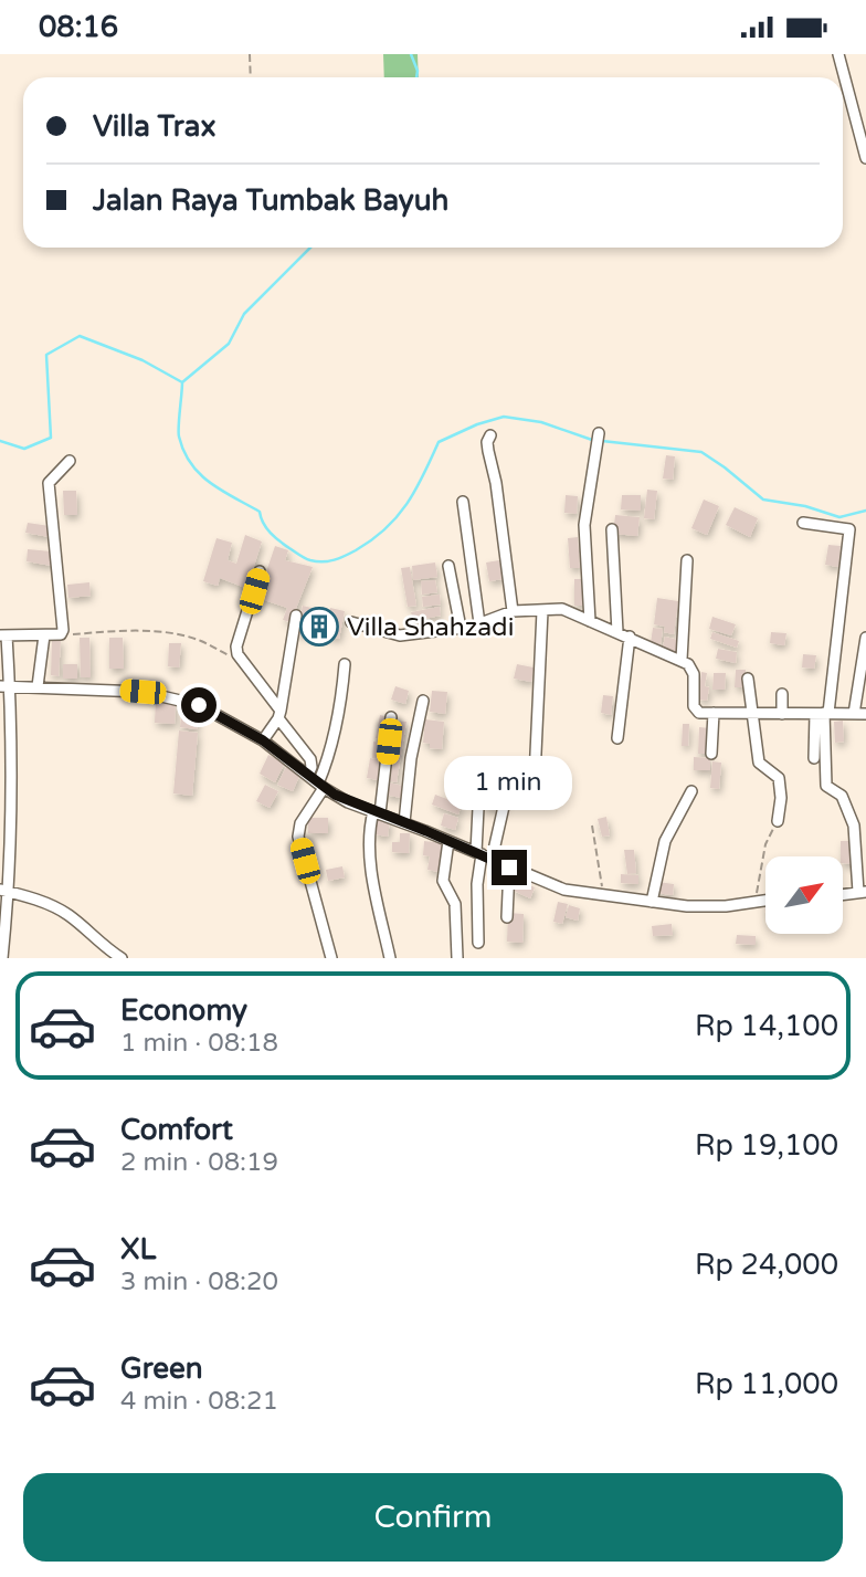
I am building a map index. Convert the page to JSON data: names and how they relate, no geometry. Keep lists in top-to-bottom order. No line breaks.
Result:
{"places":{"building":["Villa Shahzadi"]},"north":"top right","page":{"status":"08:16","banner":["Villa Trax","Jalan Raya Tumbak Bayuh"],"bubble":"1 min","list":[{"name":"Economy","note":"1 min · 08:18","value":"Rp 14,100"},{"name":"Comfort","note":"2 min · 08:19","value":"Rp 19,100"},{"name":"XL","note":"3 min · 08:20","value":"Rp 24,000"},{"name":"Green","note":"4 min · 08:21","value":"Rp 11,000"}],"buttons":"Confirm"}}
